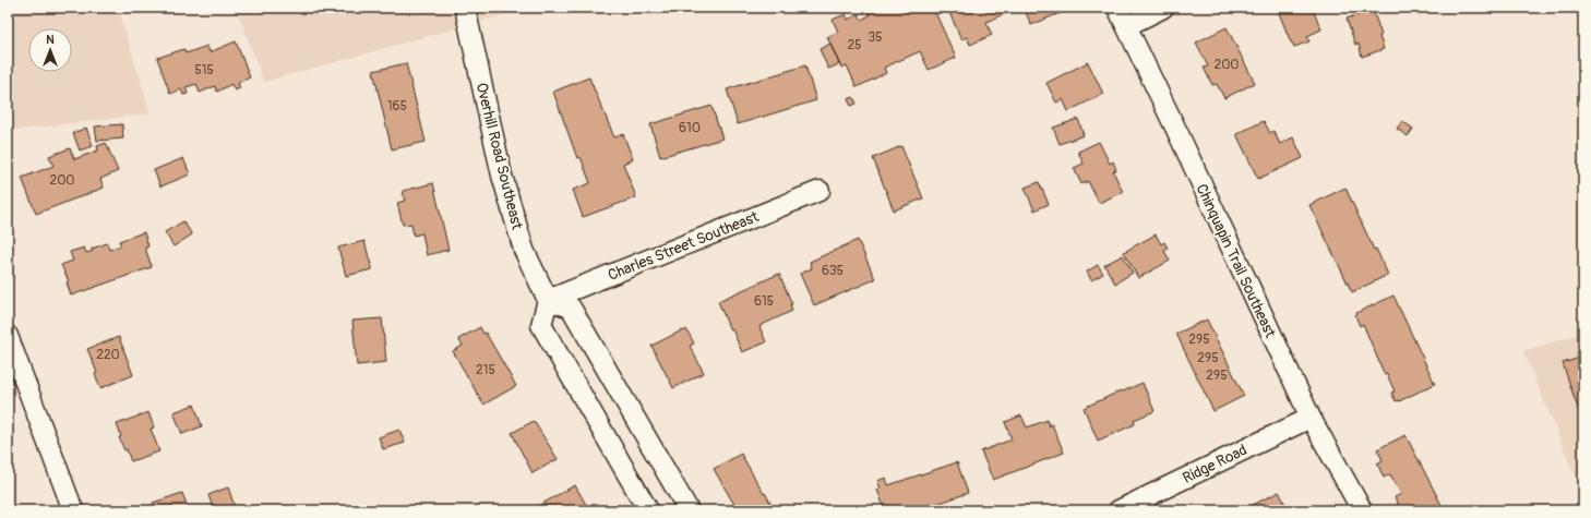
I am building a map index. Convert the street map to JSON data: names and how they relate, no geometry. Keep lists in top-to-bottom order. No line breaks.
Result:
{"streets":{"street":["Overhill Road Southeast","Charles Street Southeast","Chinquapin Trail Southeast","Ridge Road"]},"crossings":[["Overhill Road Southeast","Charles Street Southeast"],["Chinquapin Trail Southeast","Ridge Road"]],"house_numbers":["35","25","200","515","165","610","200","635","615","295","220","295","215","295"],"north":"top"}
